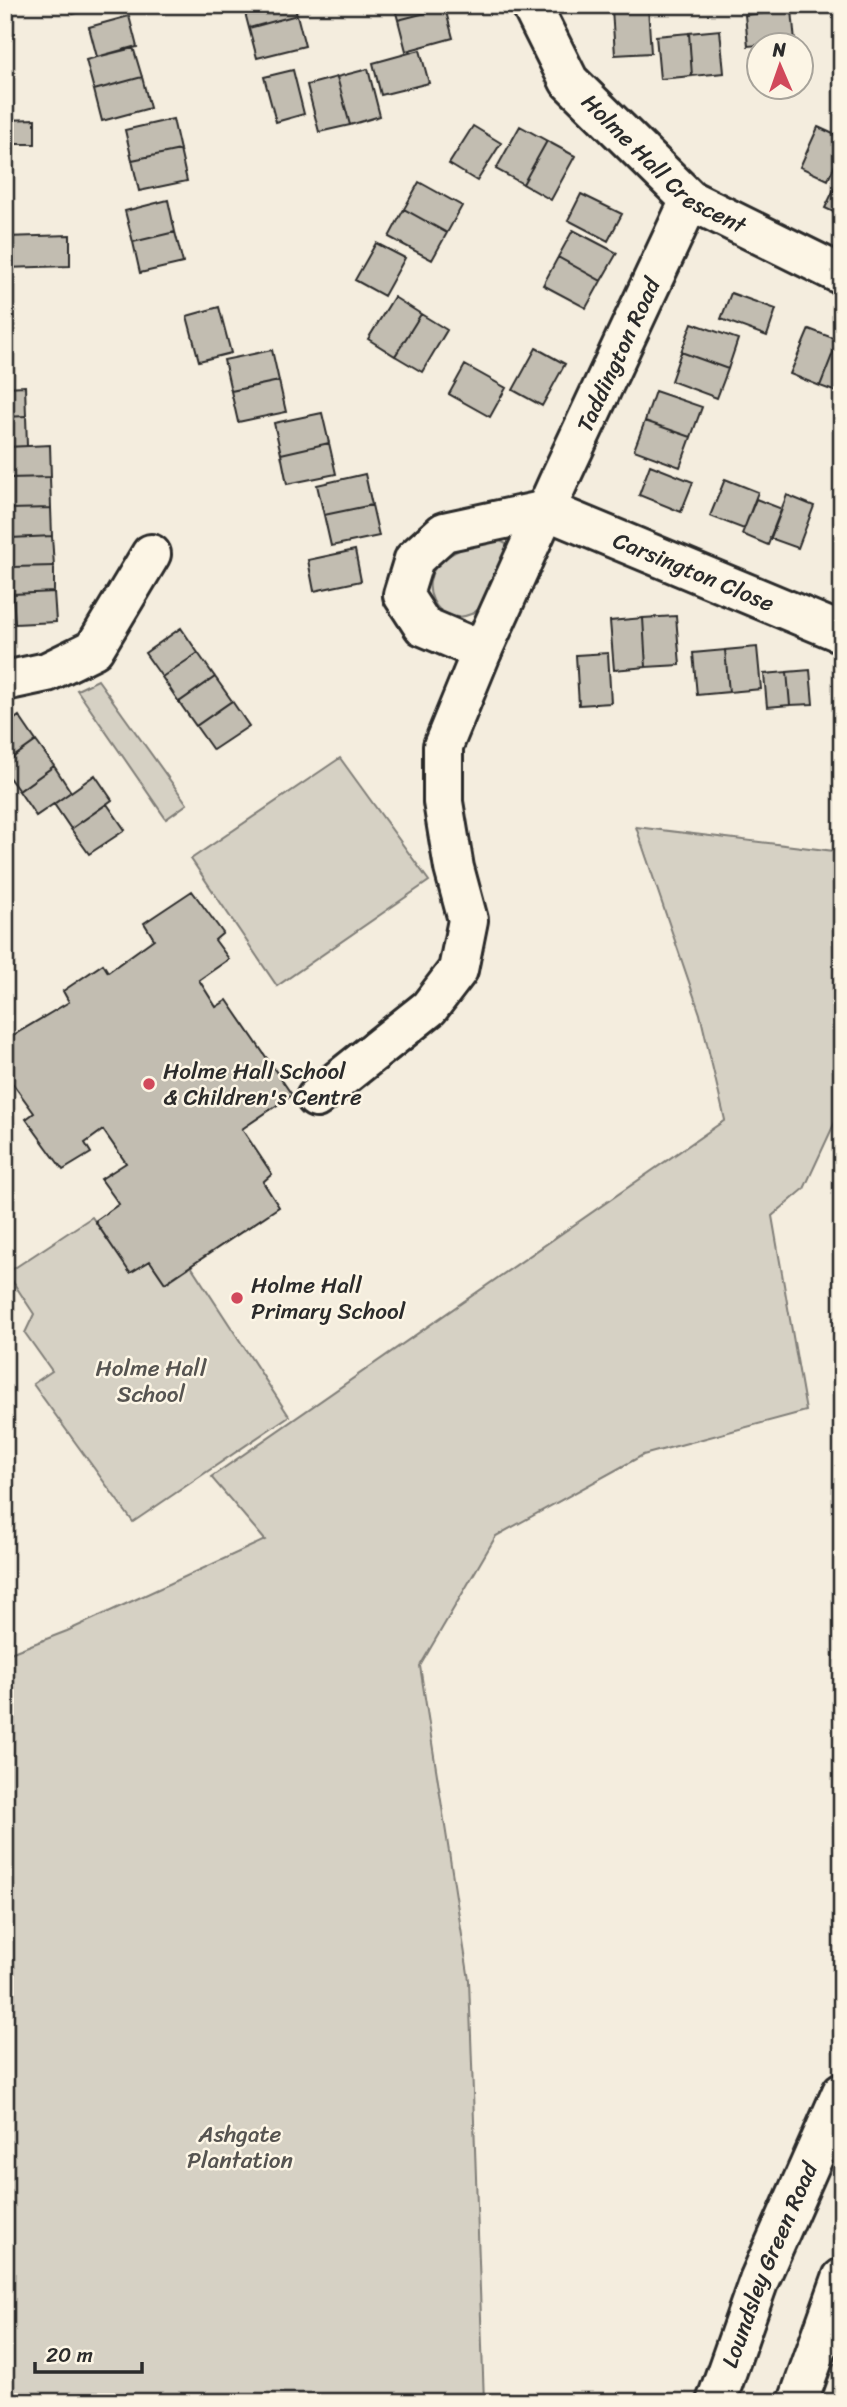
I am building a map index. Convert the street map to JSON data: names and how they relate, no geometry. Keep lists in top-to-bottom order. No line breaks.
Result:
{"streets":{"street":["Holme Hall Crescent","Taddington Road","Carsington Close","Loundsley Green Road"]},"crossings":[["Holme Hall Crescent","Taddington Road"],["Taddington Road","Carsington Close"]],"parks":["Holme Hall School","Ashgate Plantation"],"places":["Holme Hall School & Children's Centre","Holme Hall Primary School"],"scale_bar":"20 m","north":"top"}
